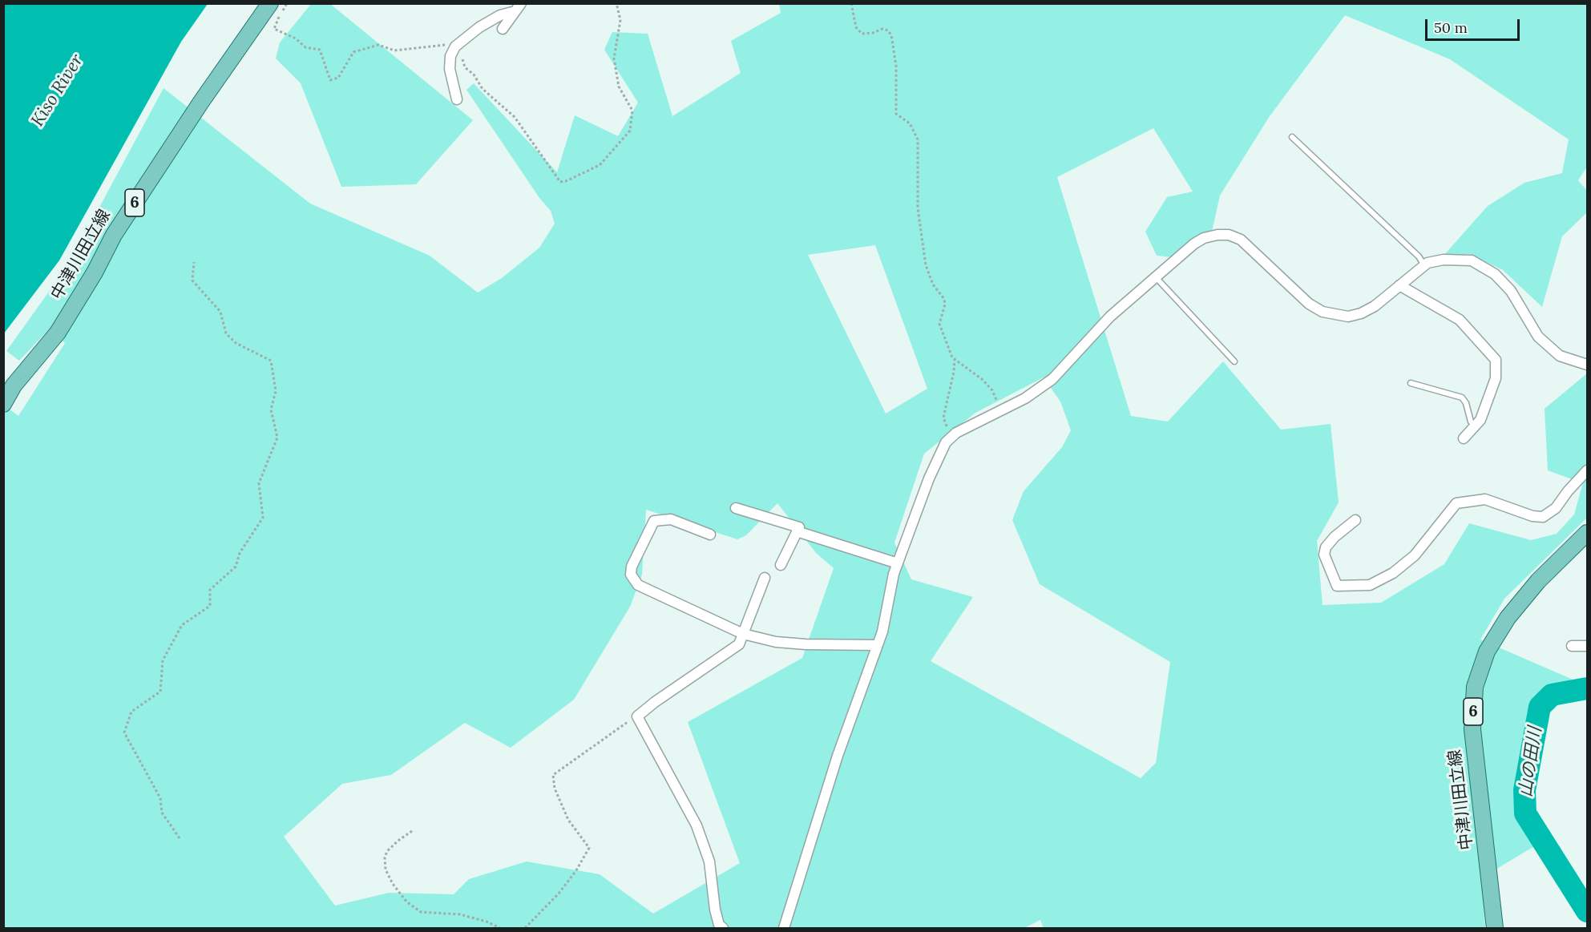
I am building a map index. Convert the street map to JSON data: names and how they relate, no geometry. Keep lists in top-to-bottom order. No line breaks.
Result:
{"streets":{"main road":["6","中津川田立線"]},"water":["Kiso River","山の田川"],"scale_bar":"50 m"}
